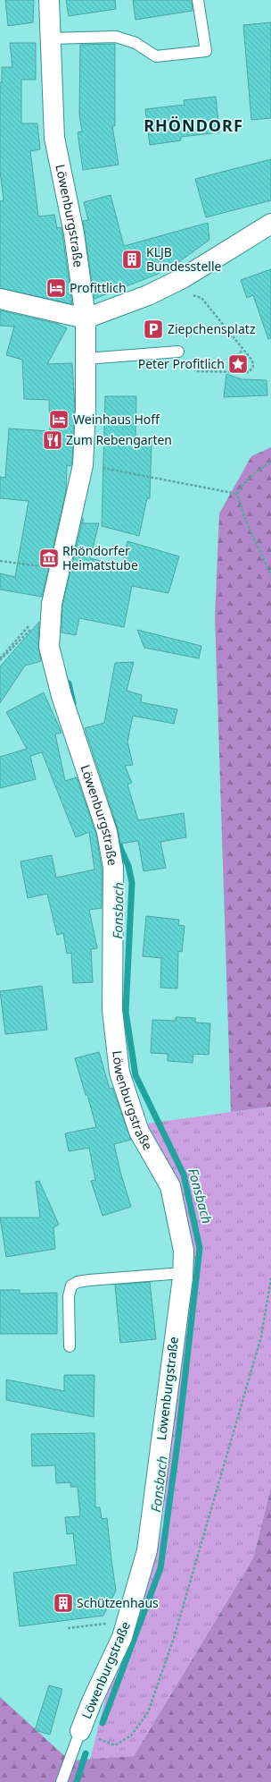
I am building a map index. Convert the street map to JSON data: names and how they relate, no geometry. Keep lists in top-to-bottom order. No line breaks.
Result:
{"streets":{"street":["Löwenburgstraße"]},"districts":["RHÖNDORF"],"water":["Fonsbach"],"places":{"building":["KLJB Bundesstelle","Schützenhaus"],"hotel":["Profittlich","Weinhaus Hoff"],"parking":["Ziepchensplatz"],"place":["Peter Profitlich"],"restaurant":["Zum Rebengarten"],"museum":["Rhöndorfer Heimatstube"]}}
